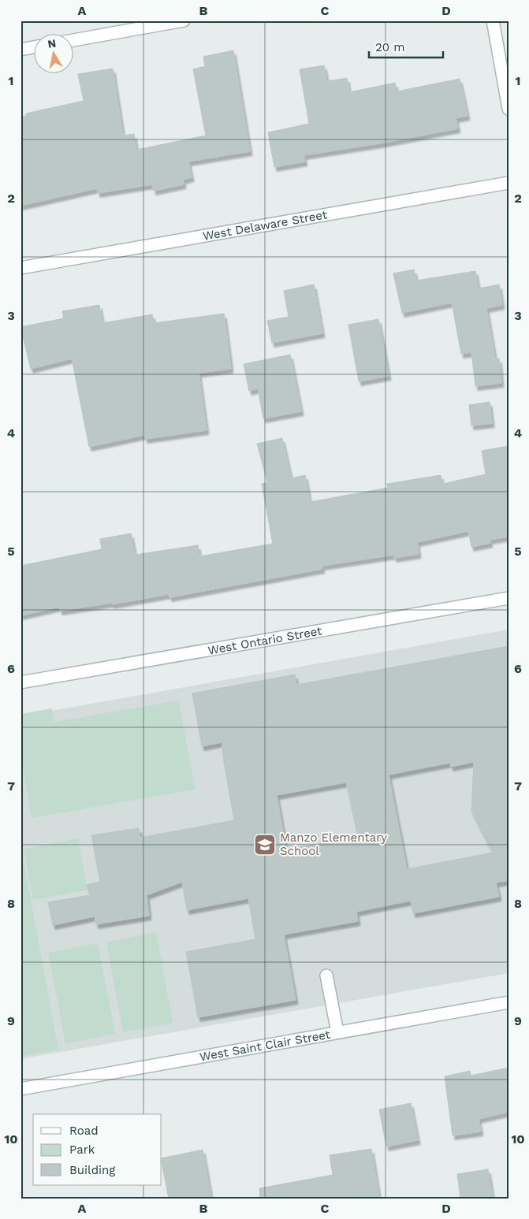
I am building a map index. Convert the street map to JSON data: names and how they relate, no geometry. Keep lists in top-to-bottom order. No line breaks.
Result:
{"streets":{"street":["West Delaware Street","West Ontario Street","West Saint Clair Street"]},"places":{"school or university":["Manzo Elementary School"]},"legend":["Road","Park","Building"],"scale_bar":"20 m","north":"top","grid":{"columns":["A","B","C","D"],"rows":["1","2","3","4","5","6","7","8","9","10"]}}
